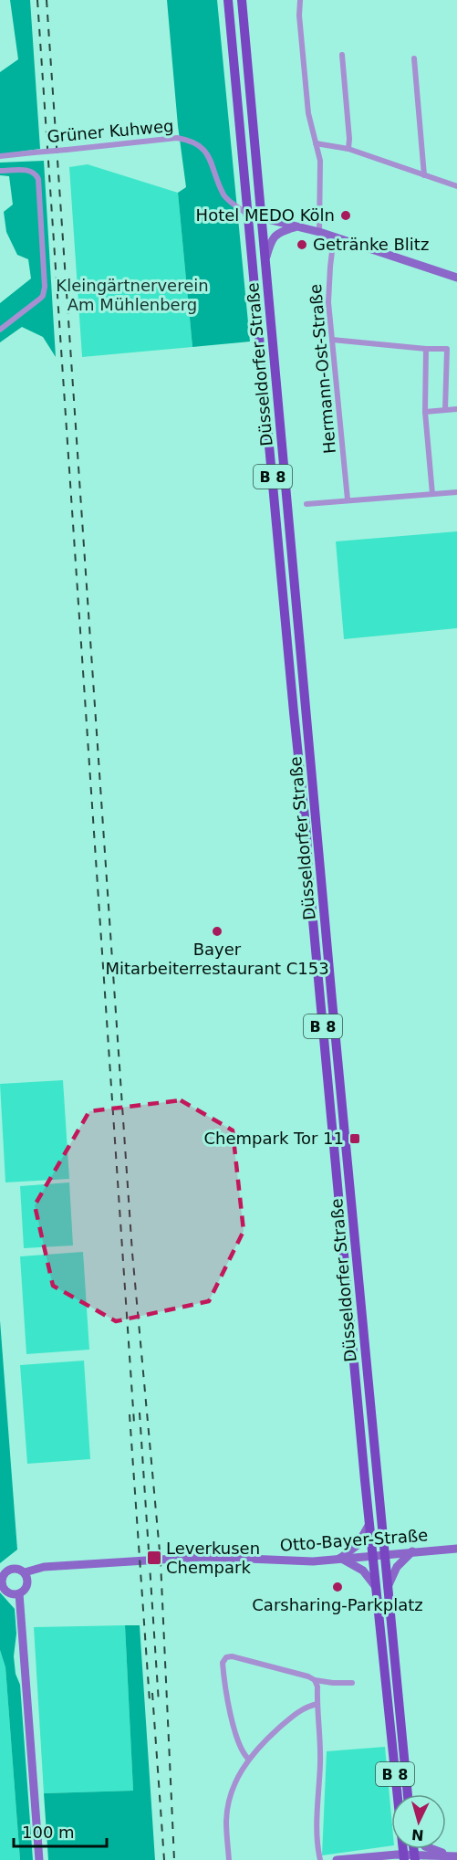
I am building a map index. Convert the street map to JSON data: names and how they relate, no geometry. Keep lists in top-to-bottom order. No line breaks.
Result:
{"streets":{"main road":["Düsseldorfer Straße","B 8"],"street":["Grüner Kuhweg","Hermann-Ost-Straße","Otto-Bayer-Straße"]},"crossings":[["Grüner Kuhweg","Düsseldorfer Straße"],["Düsseldorfer Straße","Otto-Bayer-Straße"]],"parks":["Kleingärtnerverein Am Mühlenberg"],"places":{"other":["Hotel MEDO Köln","Getränke Blitz","Bayer Mitarbeiterrestaurant C153","Carsharing-Parkplatz"],"transit":["Chempark Tor 11","Leverkusen Chempark"]},"scale_bar":"100 m","north":"bottom"}
